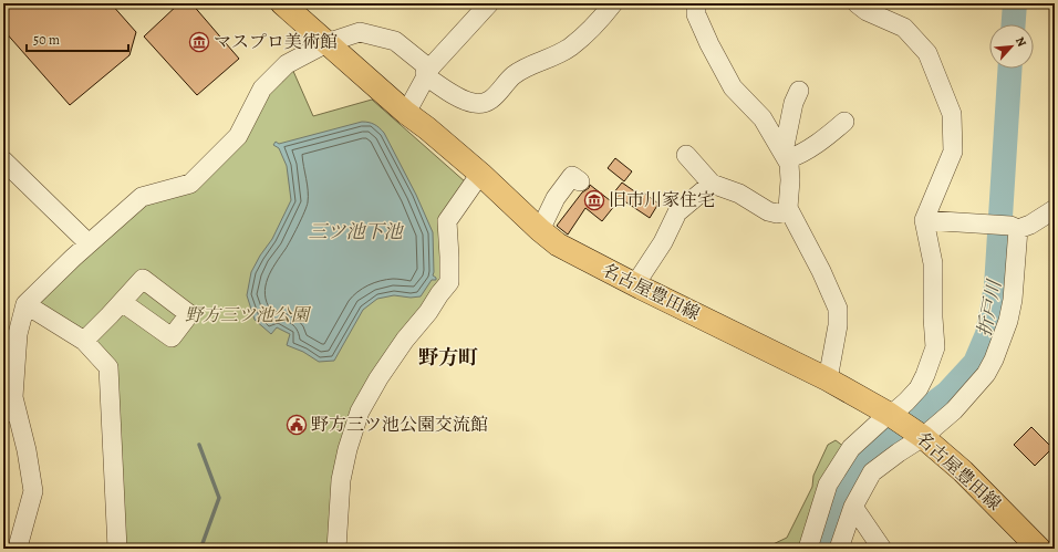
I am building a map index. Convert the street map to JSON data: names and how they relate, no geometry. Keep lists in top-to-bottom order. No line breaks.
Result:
{"streets":{"main road":["名古屋豊田線"]},"districts":["野方町"],"water":["三ツ池下池","折戸川"],"parks":["野方三ツ池公園"],"places":{"museum":["マスプロ美術館","旧市川家住宅"],"public building":["野方三ツ池公園交流館"]},"scale_bar":"50 m","north":"top right"}
